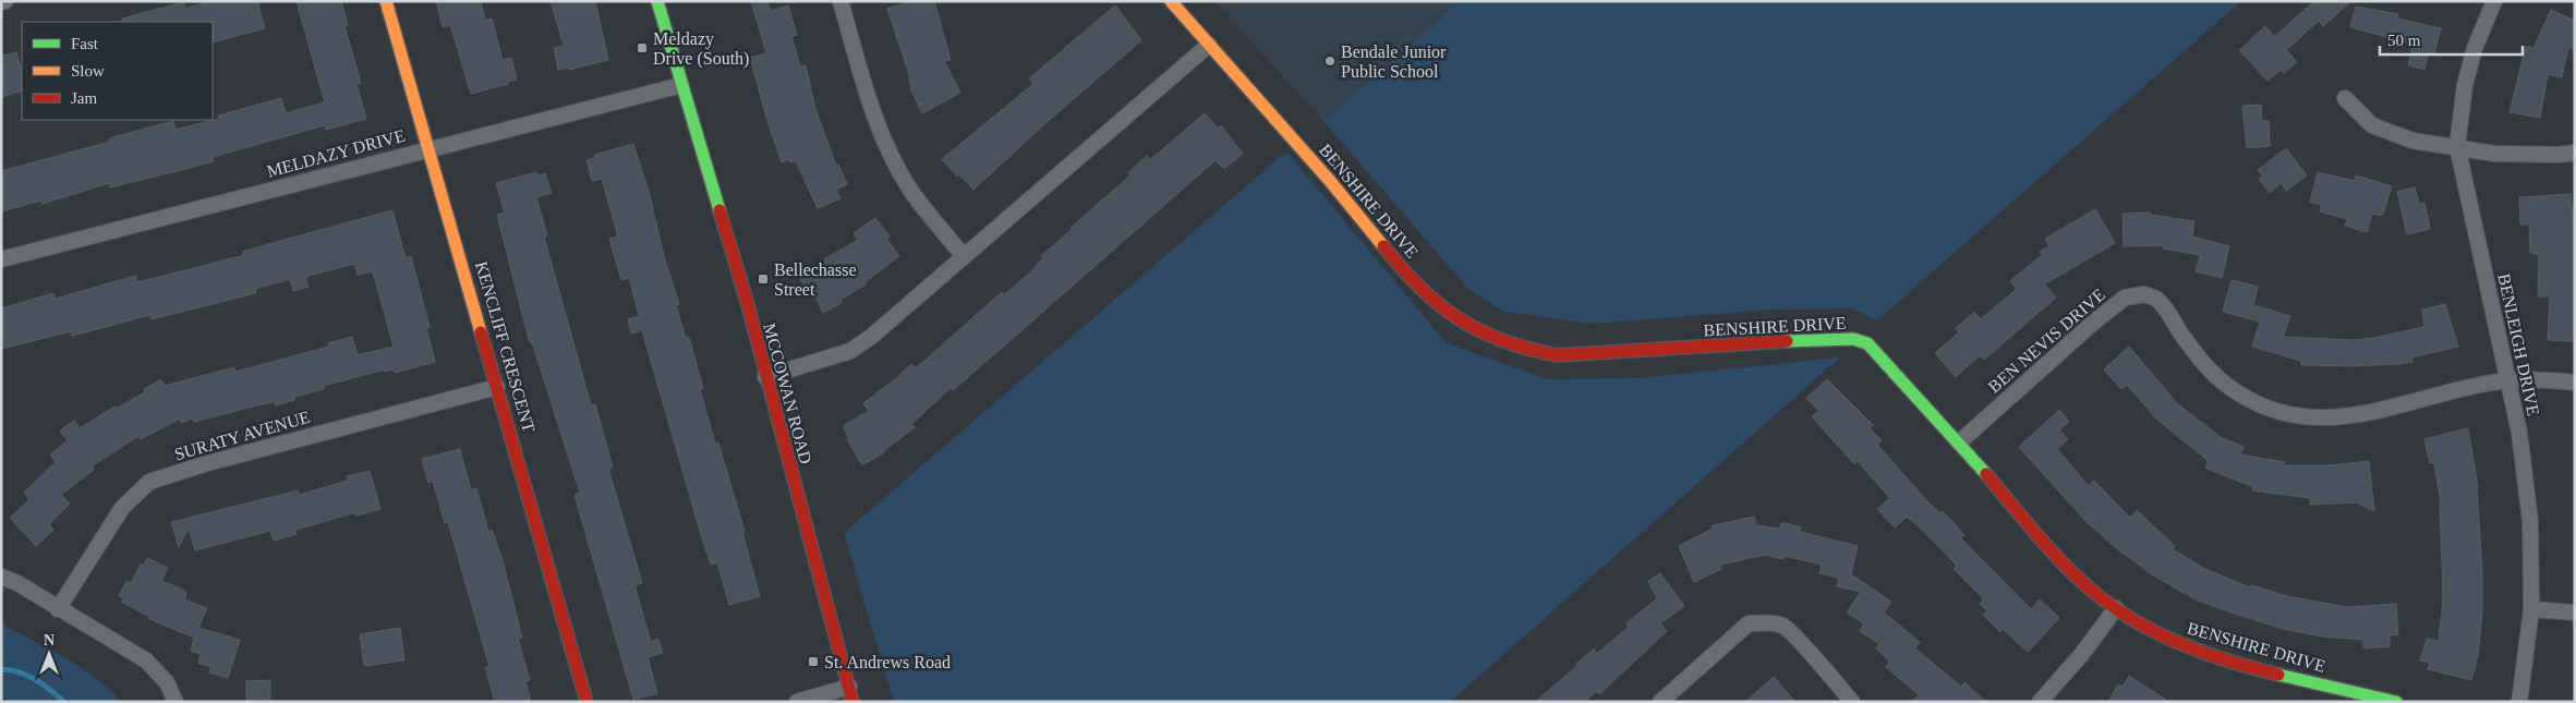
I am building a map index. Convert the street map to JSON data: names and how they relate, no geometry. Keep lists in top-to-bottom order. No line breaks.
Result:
{"streets":{"street":["MELDAZY DRIVE","BENSHIRE DRIVE","BEN NEVIS DRIVE","BENLEIGH DRIVE","KENCLIFF CRESCENT","MCCOWAN ROAD","SURATY AVENUE"]},"crossings":[["MELDAZY DRIVE","KENCLIFF CRESCENT"],["MELDAZY DRIVE","MCCOWAN ROAD"],["BENSHIRE DRIVE","BEN NEVIS DRIVE"],["BEN NEVIS DRIVE","BENLEIGH DRIVE"],["KENCLIFF CRESCENT","SURATY AVENUE"]],"places":{"transit":["Meldazy Drive (South)","Bellechasse Street","St. Andrews Road"],"other":["Bendale Junior Public School"]},"legend":["Fast","Slow","Jam"],"scale_bar":"50 m","north":"top"}
